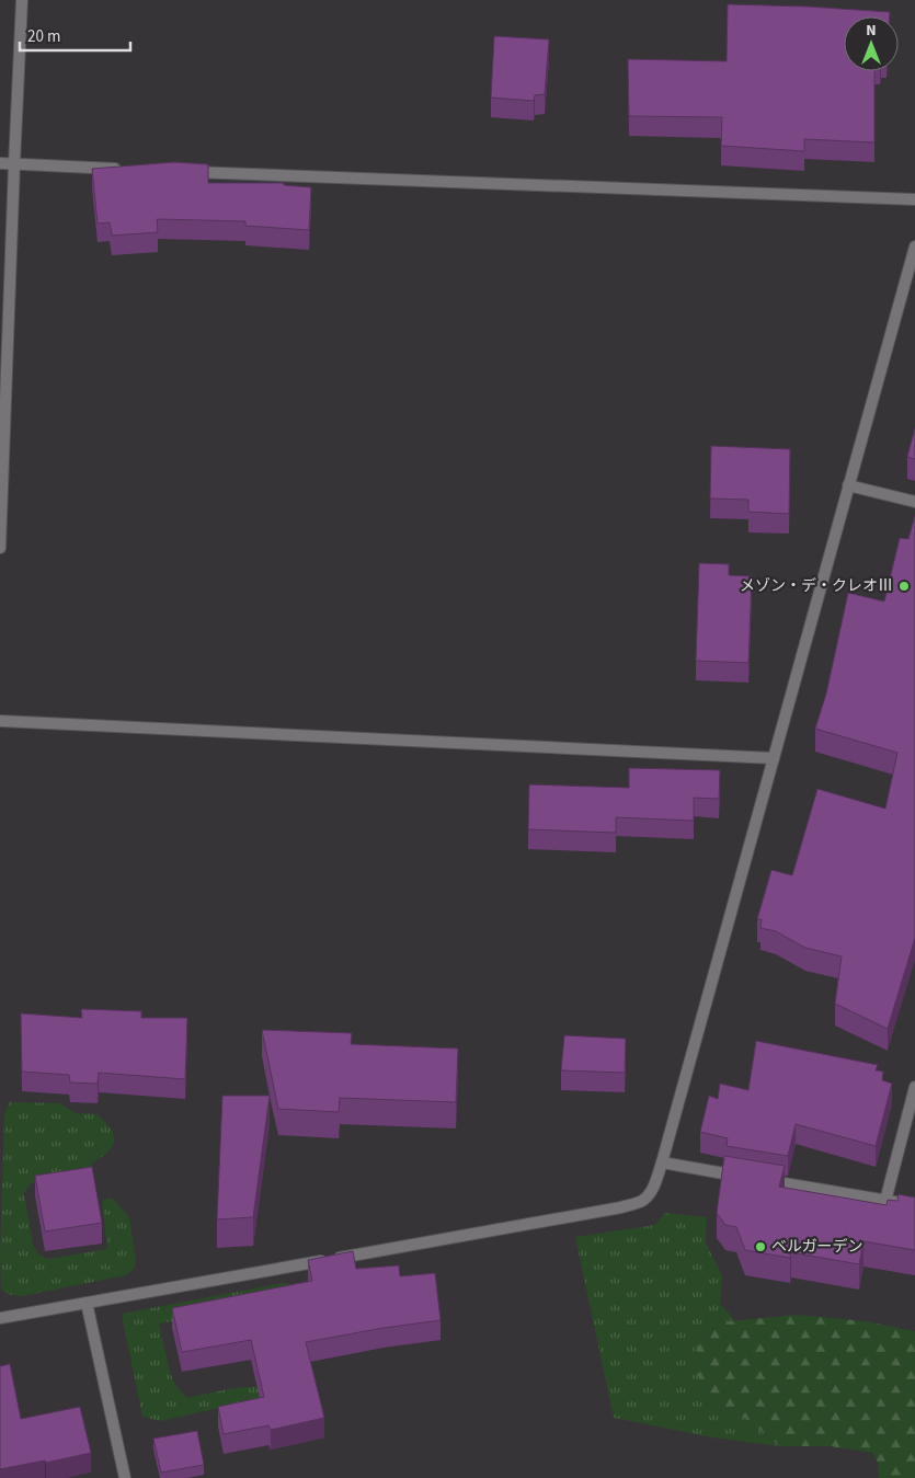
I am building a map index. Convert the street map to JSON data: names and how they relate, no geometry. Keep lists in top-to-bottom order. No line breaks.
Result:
{"places":["メゾン・デ・クレオⅢ","ベルガーデン"],"scale_bar":"20 m","north":"top"}
